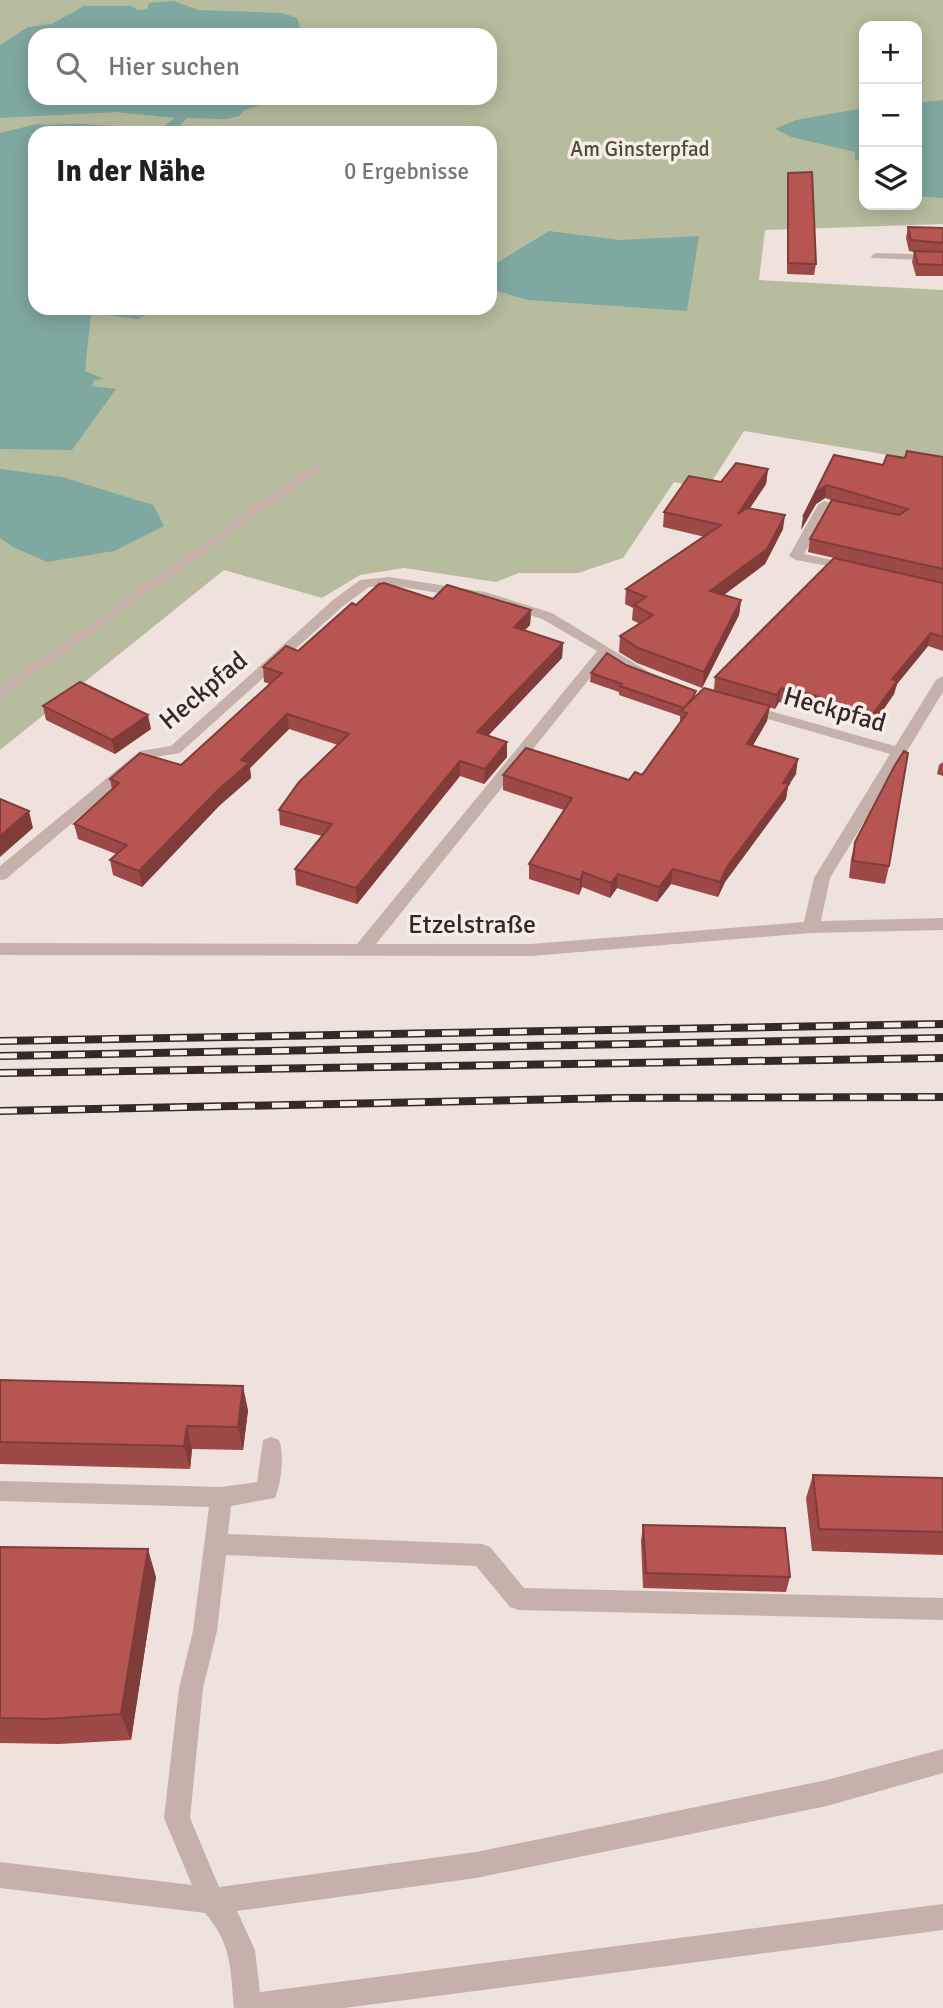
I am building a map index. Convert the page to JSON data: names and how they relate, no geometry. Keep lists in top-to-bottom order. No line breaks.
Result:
{"streets":{"street":["Heckpfad","Etzelstraße"]},"crossings":[["Heckpfad","Etzelstraße"]],"parks":["Am Ginsterpfad"],"page":{"map_buttons":["+","−"],"search":"Hier suchen","heading":["In der Nähe","0 Ergebnisse"]}}
